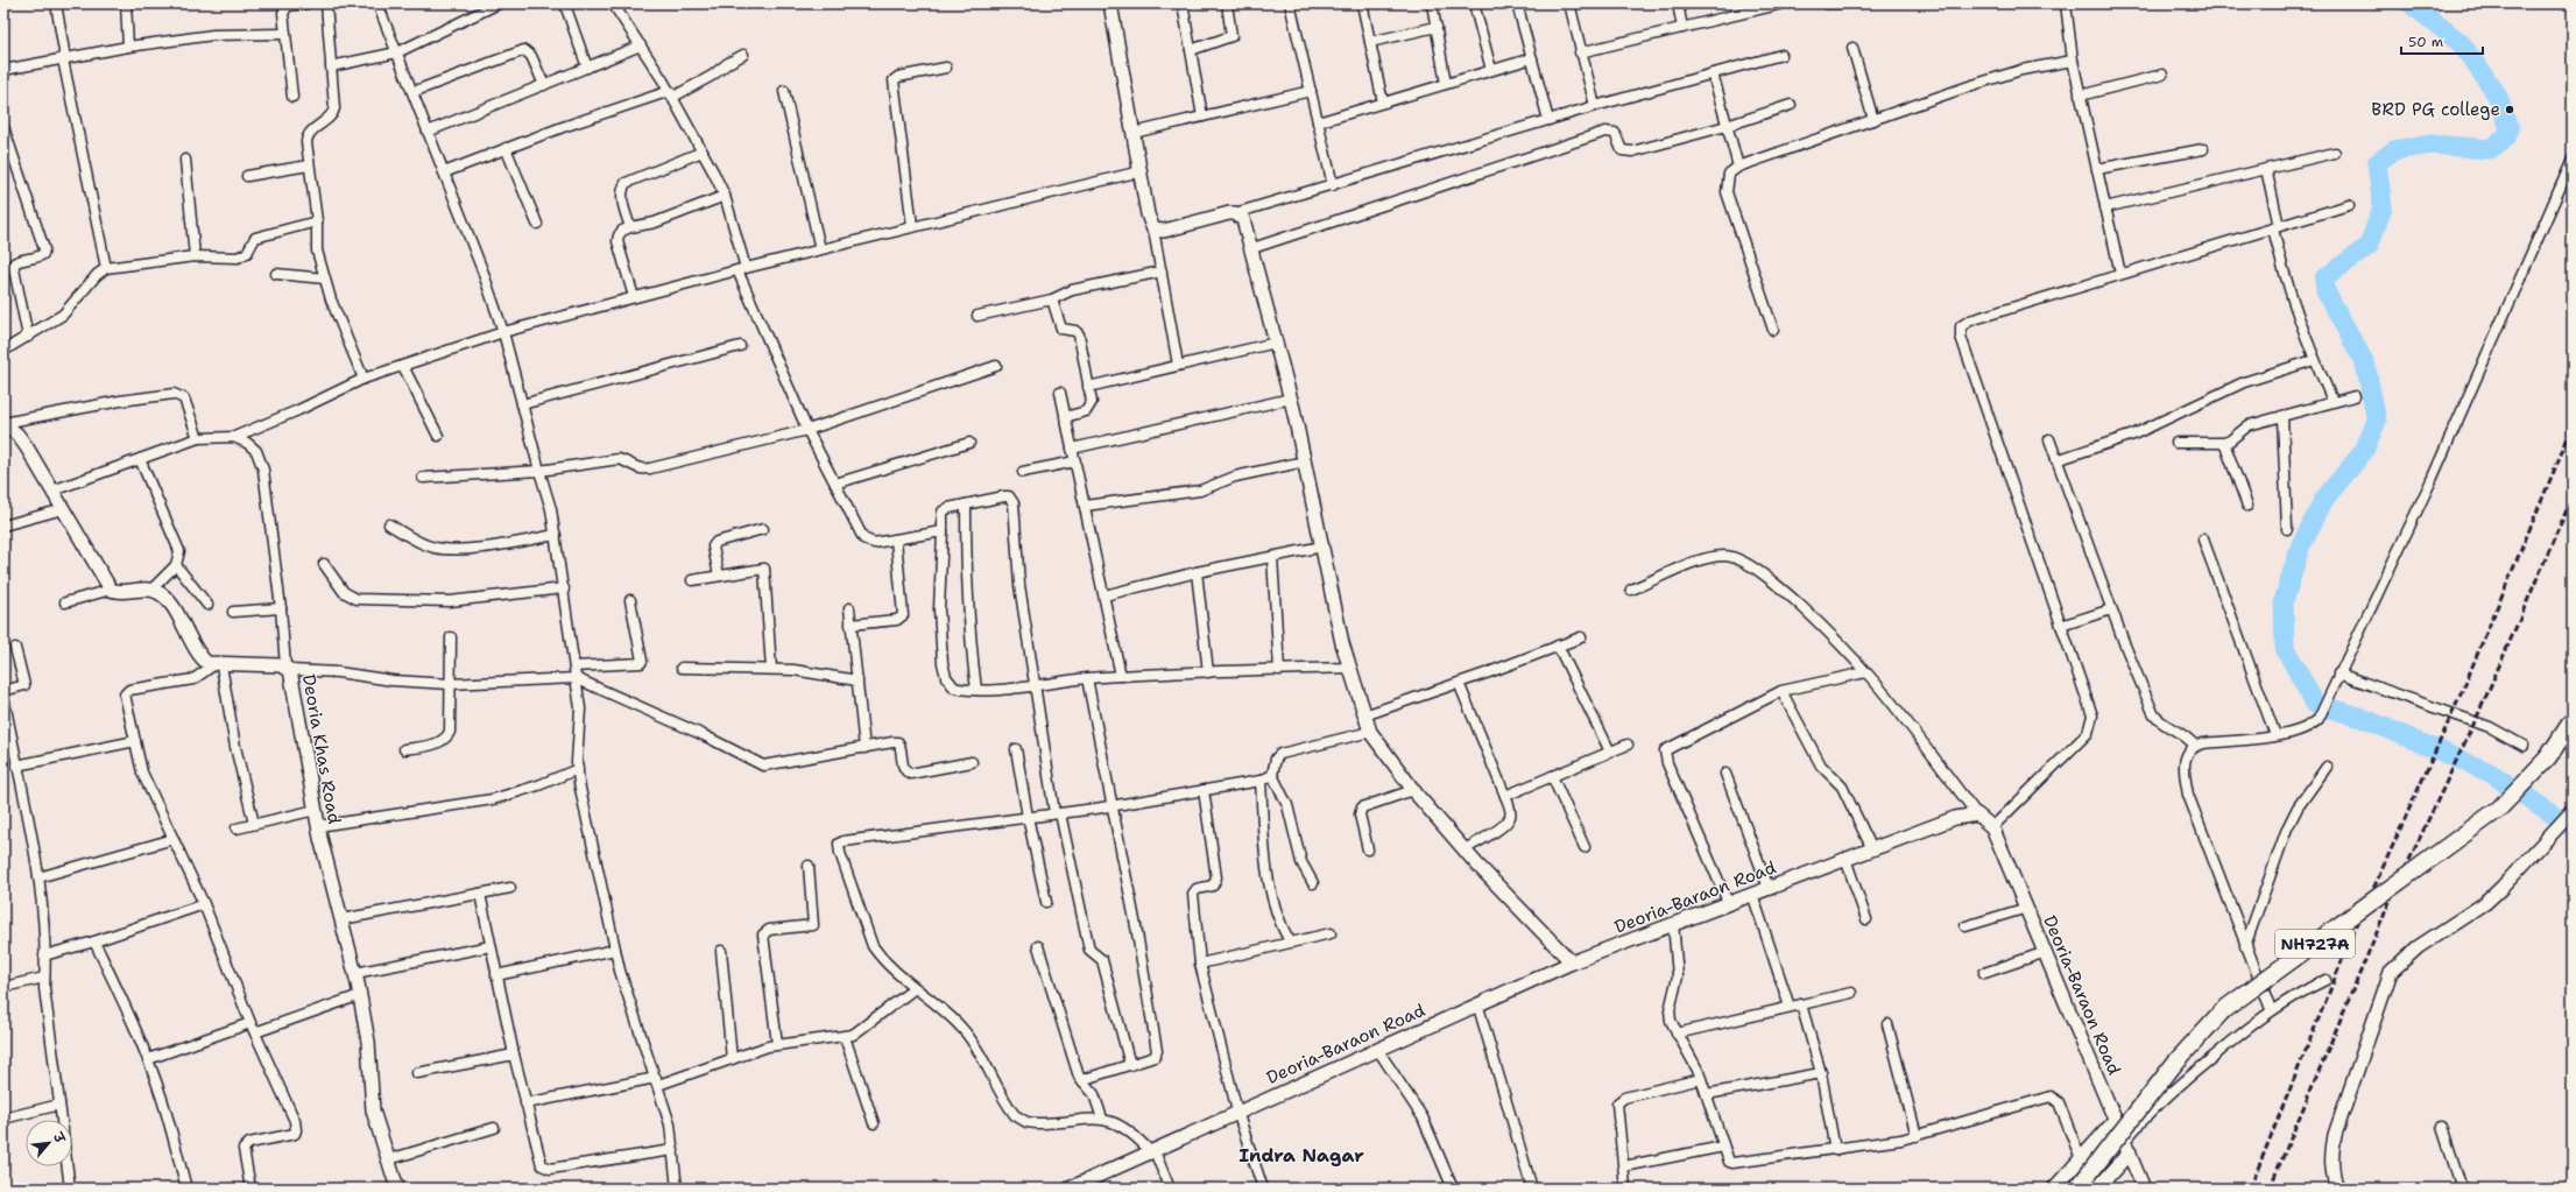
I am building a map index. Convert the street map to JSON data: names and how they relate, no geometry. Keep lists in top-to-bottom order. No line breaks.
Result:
{"streets":{"highway":["NH727A"],"street":["Deoria Khas Road","Deoria-Baraon Road"]},"districts":["Indra Nagar"],"places":["BRD PG college"],"scale_bar":"50 m","north":"top right"}
